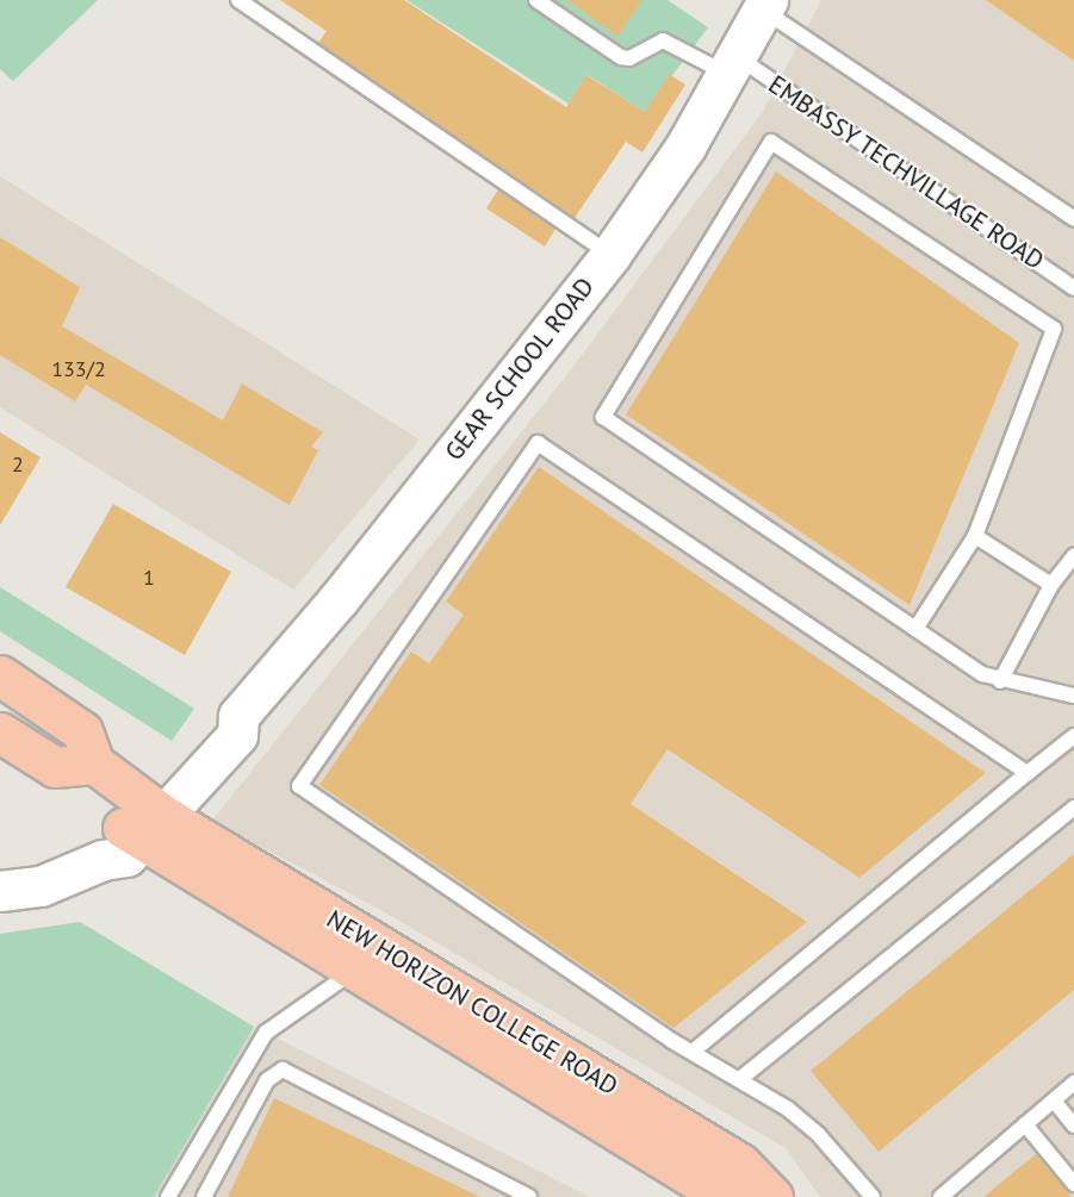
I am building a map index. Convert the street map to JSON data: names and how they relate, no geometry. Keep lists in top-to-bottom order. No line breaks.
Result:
{"streets":{"main road":["GEAR SCHOOL ROAD","NEW HORIZON COLLEGE ROAD"],"lane":["EMBASSY TECHVILLAGE ROAD"]},"crossings":[["EMBASSY TECHVILLAGE ROAD","GEAR SCHOOL ROAD"],["GEAR SCHOOL ROAD","NEW HORIZON COLLEGE ROAD"]],"house_numbers":["133/2","2","1"]}
